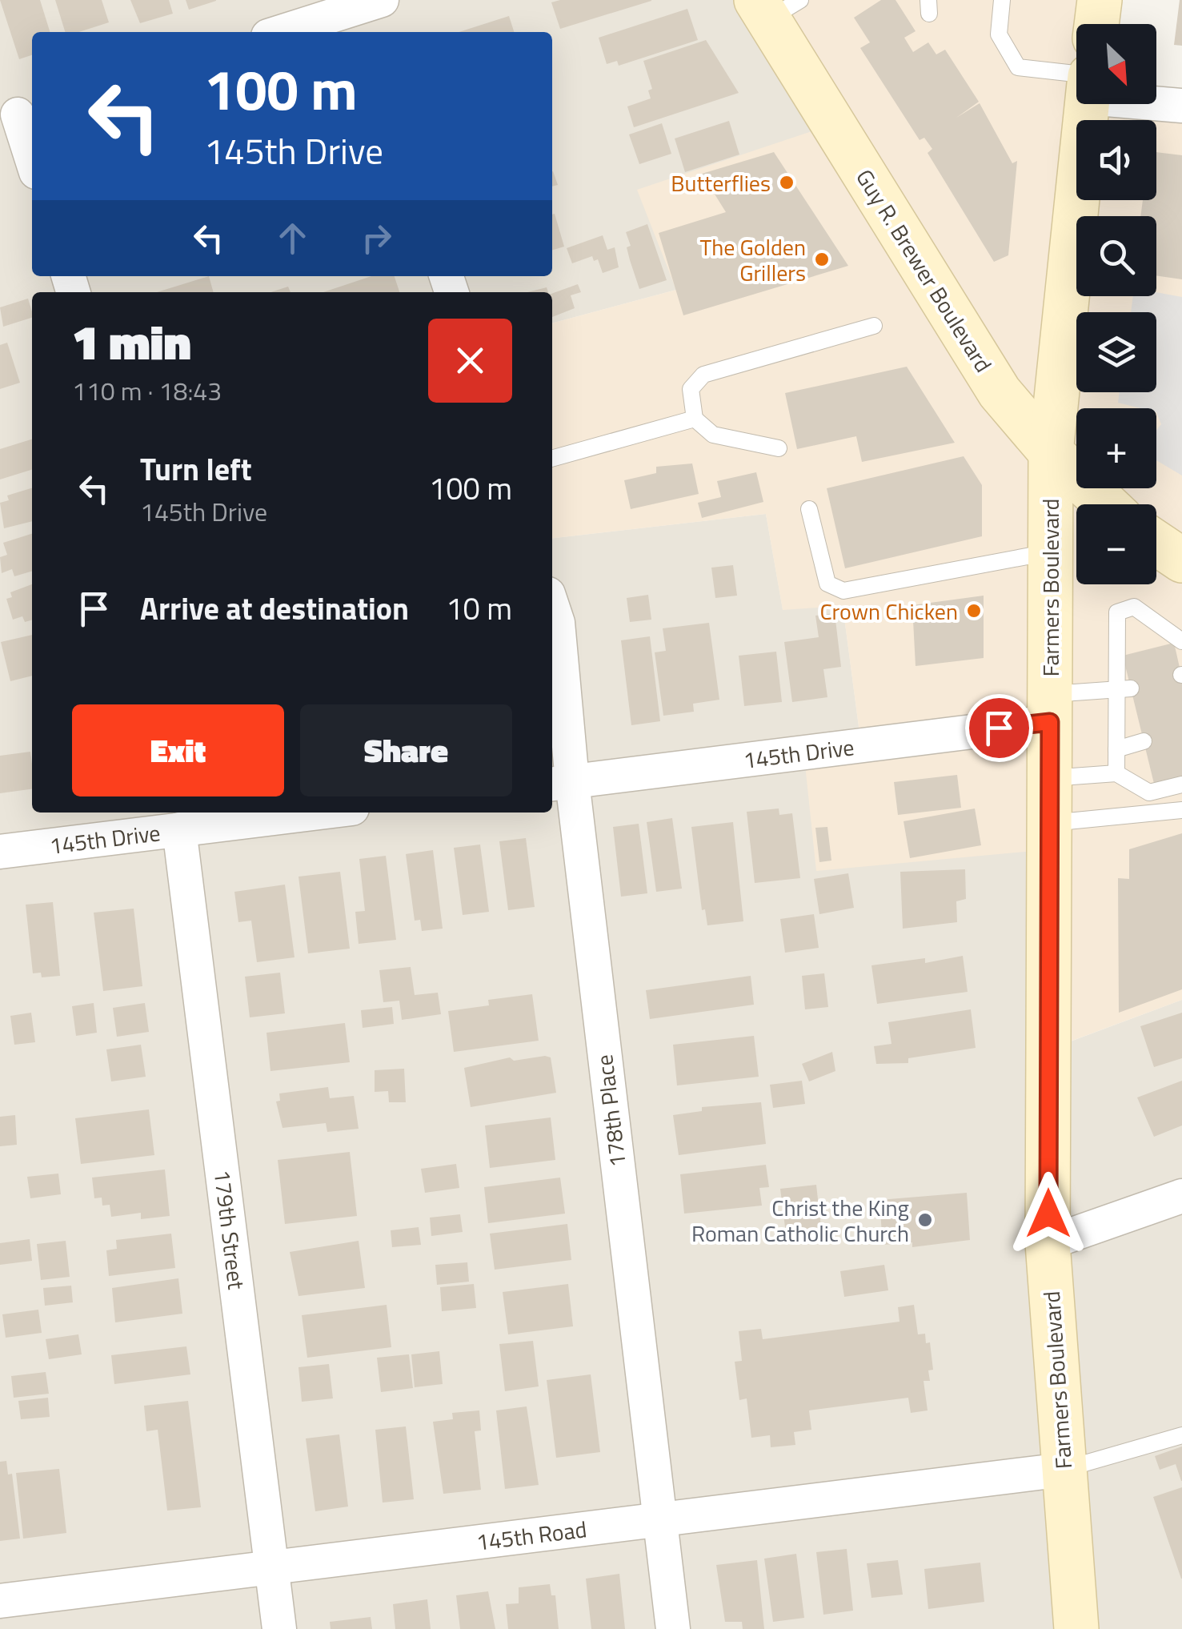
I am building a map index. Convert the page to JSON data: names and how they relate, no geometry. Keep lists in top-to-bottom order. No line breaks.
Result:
{"streets":{"main road":["Guy R. Brewer Boulevard","Farmers Boulevard"],"street":["145th Drive","178th Place","179th Street","145th Road"]},"crossings":[["Guy R. Brewer Boulevard","Farmers Boulevard"],["Farmers Boulevard","145th Drive"],["Farmers Boulevard","145th Road"],["145th Drive","178th Place"],["145th Drive","179th Street"],["178th Place","145th Road"],["179th Street","145th Road"]],"places":["Butterflies","The Golden Grillers","Crown Chicken","Christ the King Roman Catholic Church"],"north":"bottom right","page":{"map_buttons":["+","−"],"turn":["100 m","145th Drive"],"heading":["1 min","110 m · 18:43"],"list":[{"name":"Turn left","note":"145th Drive","value":"100 m"},{"name":"Arrive at destination","value":"10 m"}],"buttons":["Exit","Share"]}}
